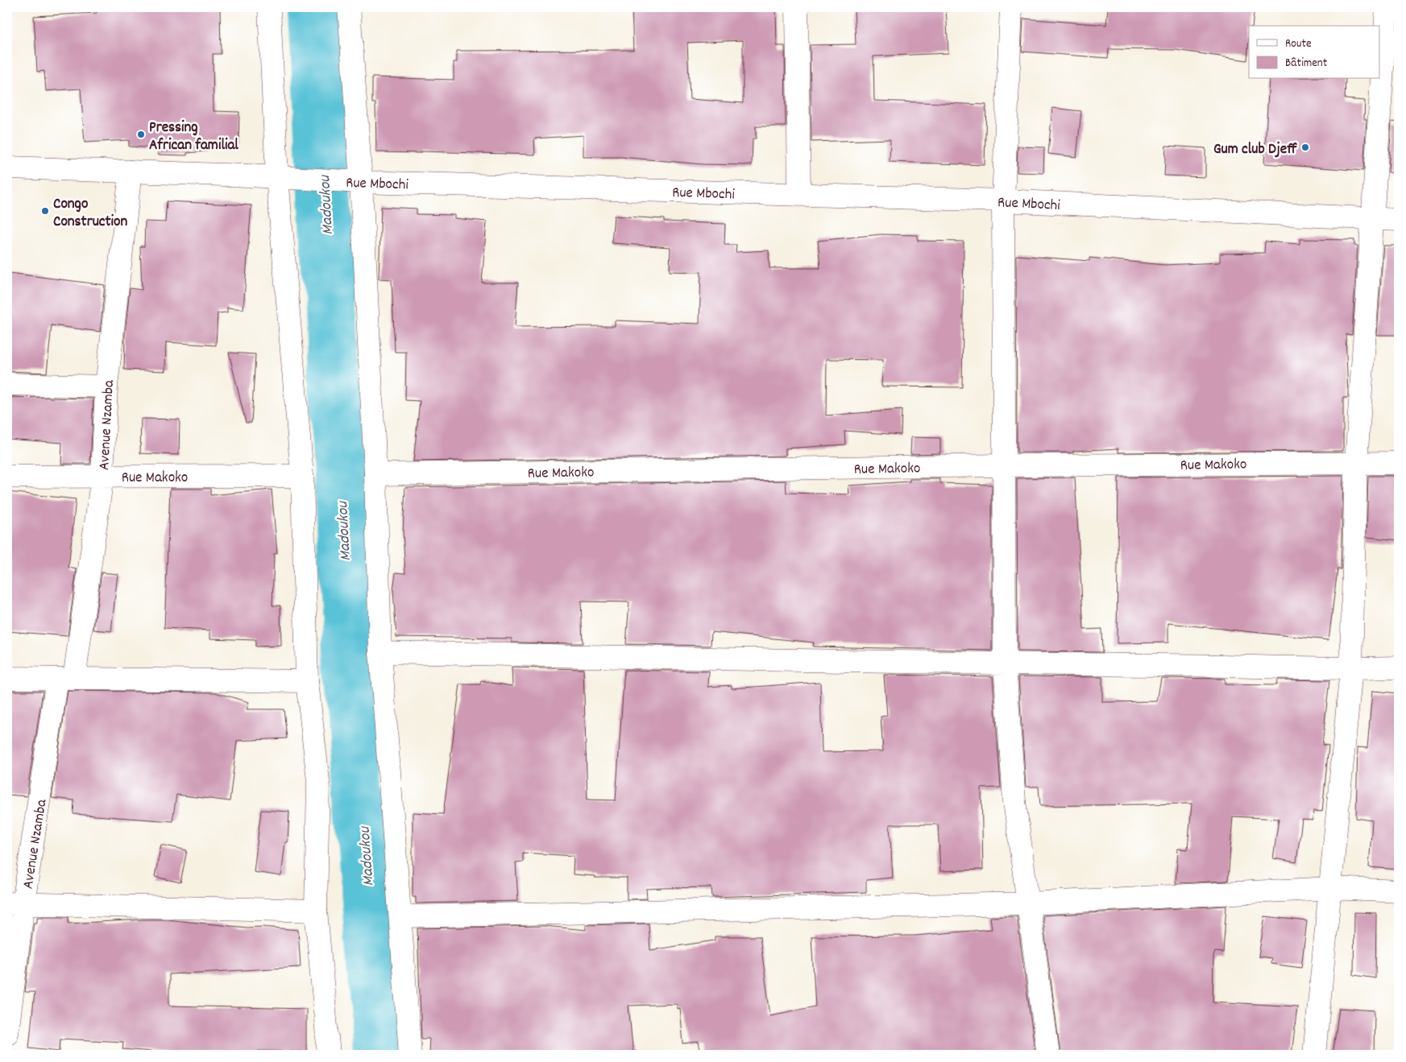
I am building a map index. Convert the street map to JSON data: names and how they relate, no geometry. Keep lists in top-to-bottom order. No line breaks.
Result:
{"streets":{"street":["Rue Mbochi","Avenue Nzamba","Rue Makoko"]},"crossings":[["Rue Mbochi","Avenue Nzamba"],["Avenue Nzamba","Rue Makoko"]],"water":["Madoukou"],"places":["Pressing African familial","Gum club Djeff","Congo Construction"],"legend":["Route","Bâtiment"]}
